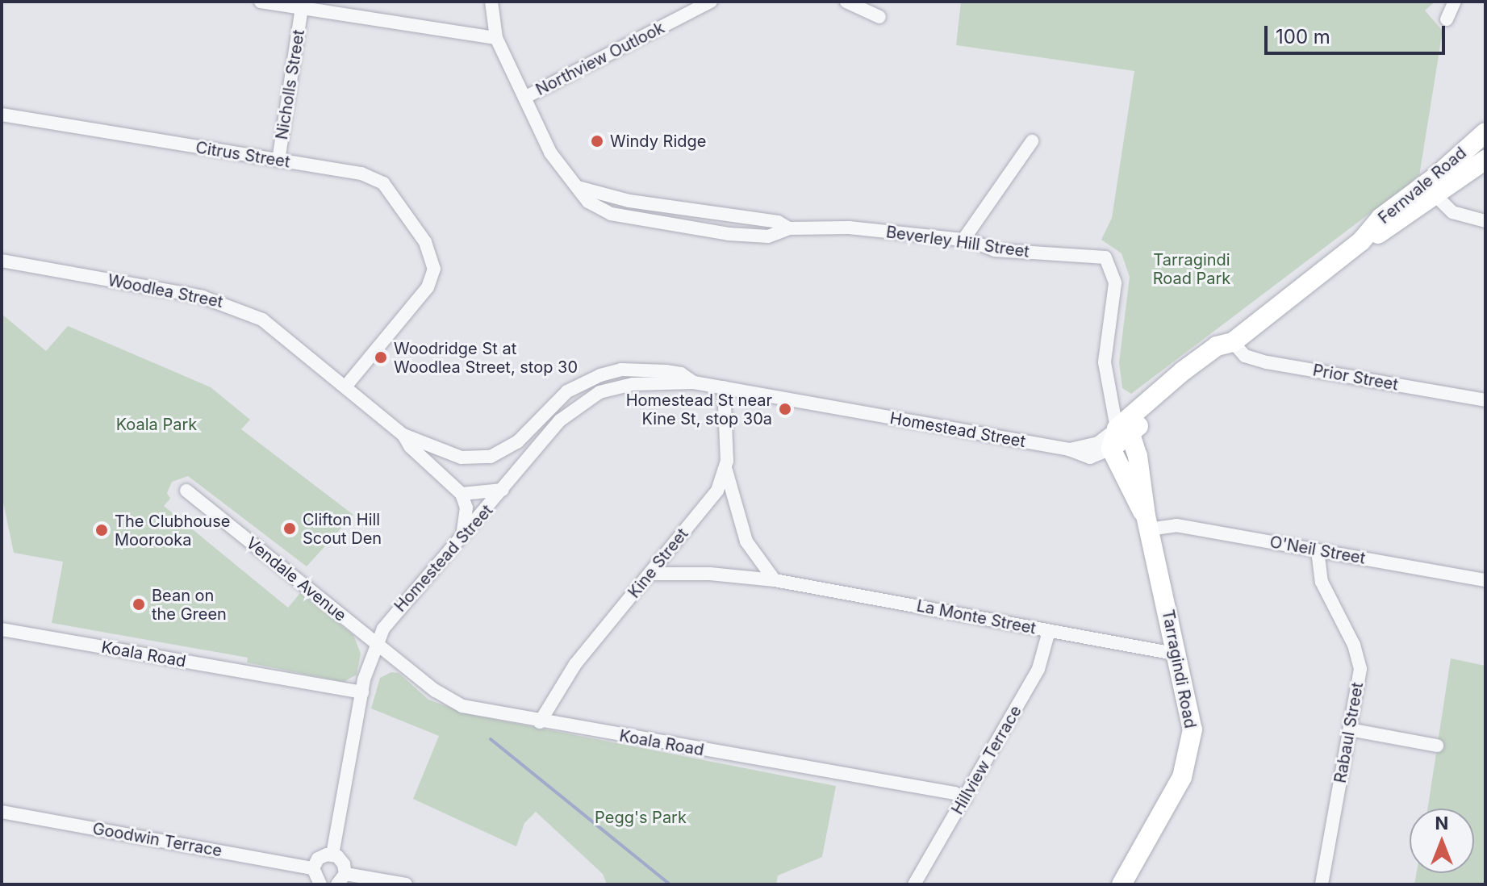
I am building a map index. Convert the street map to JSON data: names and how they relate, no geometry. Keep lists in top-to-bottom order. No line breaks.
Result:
{"streets":{"street":["Northview Outlook","Nicholls Street","Citrus Street","Fernvale Road","Beverley Hill Street","Woodlea Street","Prior Street","Homestead Street","O'Neil Street","Kine Street","Vendale Avenue","La Monte Street","Koala Road","Tarragindi Road","Rabaul Street","Hillview Terrace","Goodwin Terrace"]},"crossings":[["Northview Outlook","Beverley Hill Street"],["Nicholls Street","Citrus Street"],["Citrus Street","Woodlea Street"],["Fernvale Road","Beverley Hill Street"],["Fernvale Road","Prior Street"],["Fernvale Road","Homestead Street"],["Fernvale Road","Tarragindi Road"],["Beverley Hill Street","Homestead Street"],["Beverley Hill Street","Tarragindi Road"],["Woodlea Street","Homestead Street"],["Homestead Street","Vendale Avenue"],["Homestead Street","Koala Road"],["Homestead Street","Tarragindi Road"],["O'Neil Street","Tarragindi Road"],["O'Neil Street","Rabaul Street"],["Kine Street","La Monte Street"],["Kine Street","Koala Road"],["Vendale Avenue","Koala Road"],["La Monte Street","Tarragindi Road"],["La Monte Street","Hillview Terrace"],["Koala Road","Hillview Terrace"]],"parks":["Tarragindi Road Park","Koala Park","Pegg's Park"],"places":["Windy Ridge","Woodridge St at Woodlea Street, stop 30","Homestead St near Kine St, stop 30a","Clifton Hill Scout Den","The Clubhouse Moorooka","Bean on the Green"],"scale_bar":"100 m","north":"top"}
